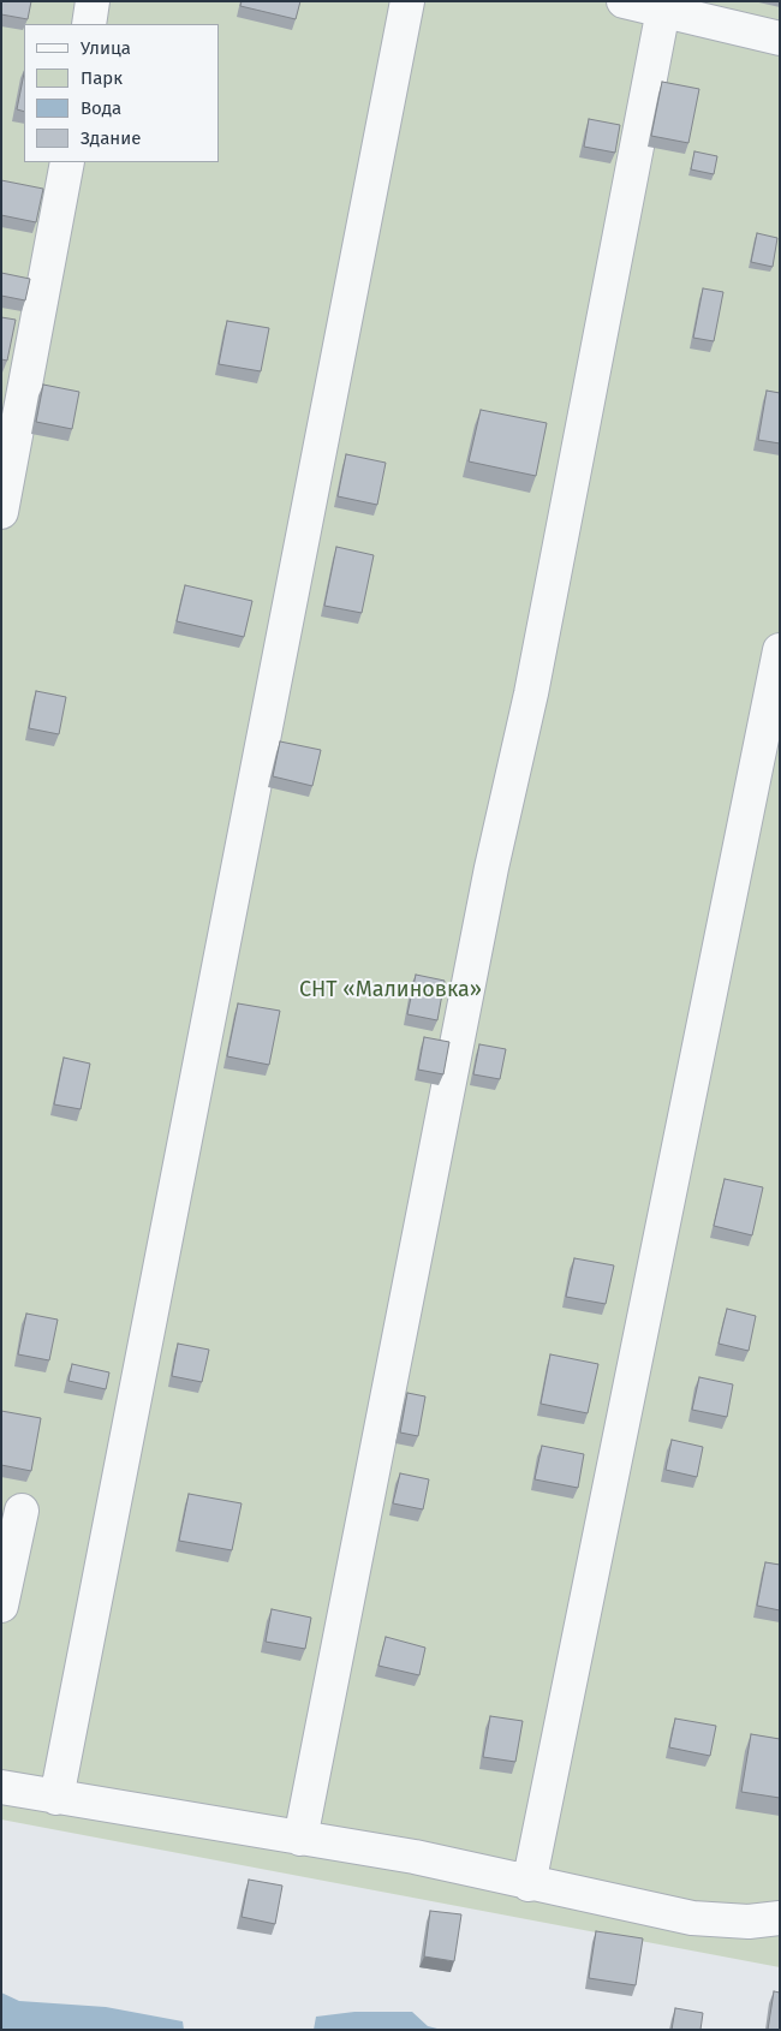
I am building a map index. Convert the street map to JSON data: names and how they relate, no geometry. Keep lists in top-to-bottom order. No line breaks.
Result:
{"parks":["СНТ «Малиновка»"],"legend":["Улица","Парк","Вода","Здание"]}
